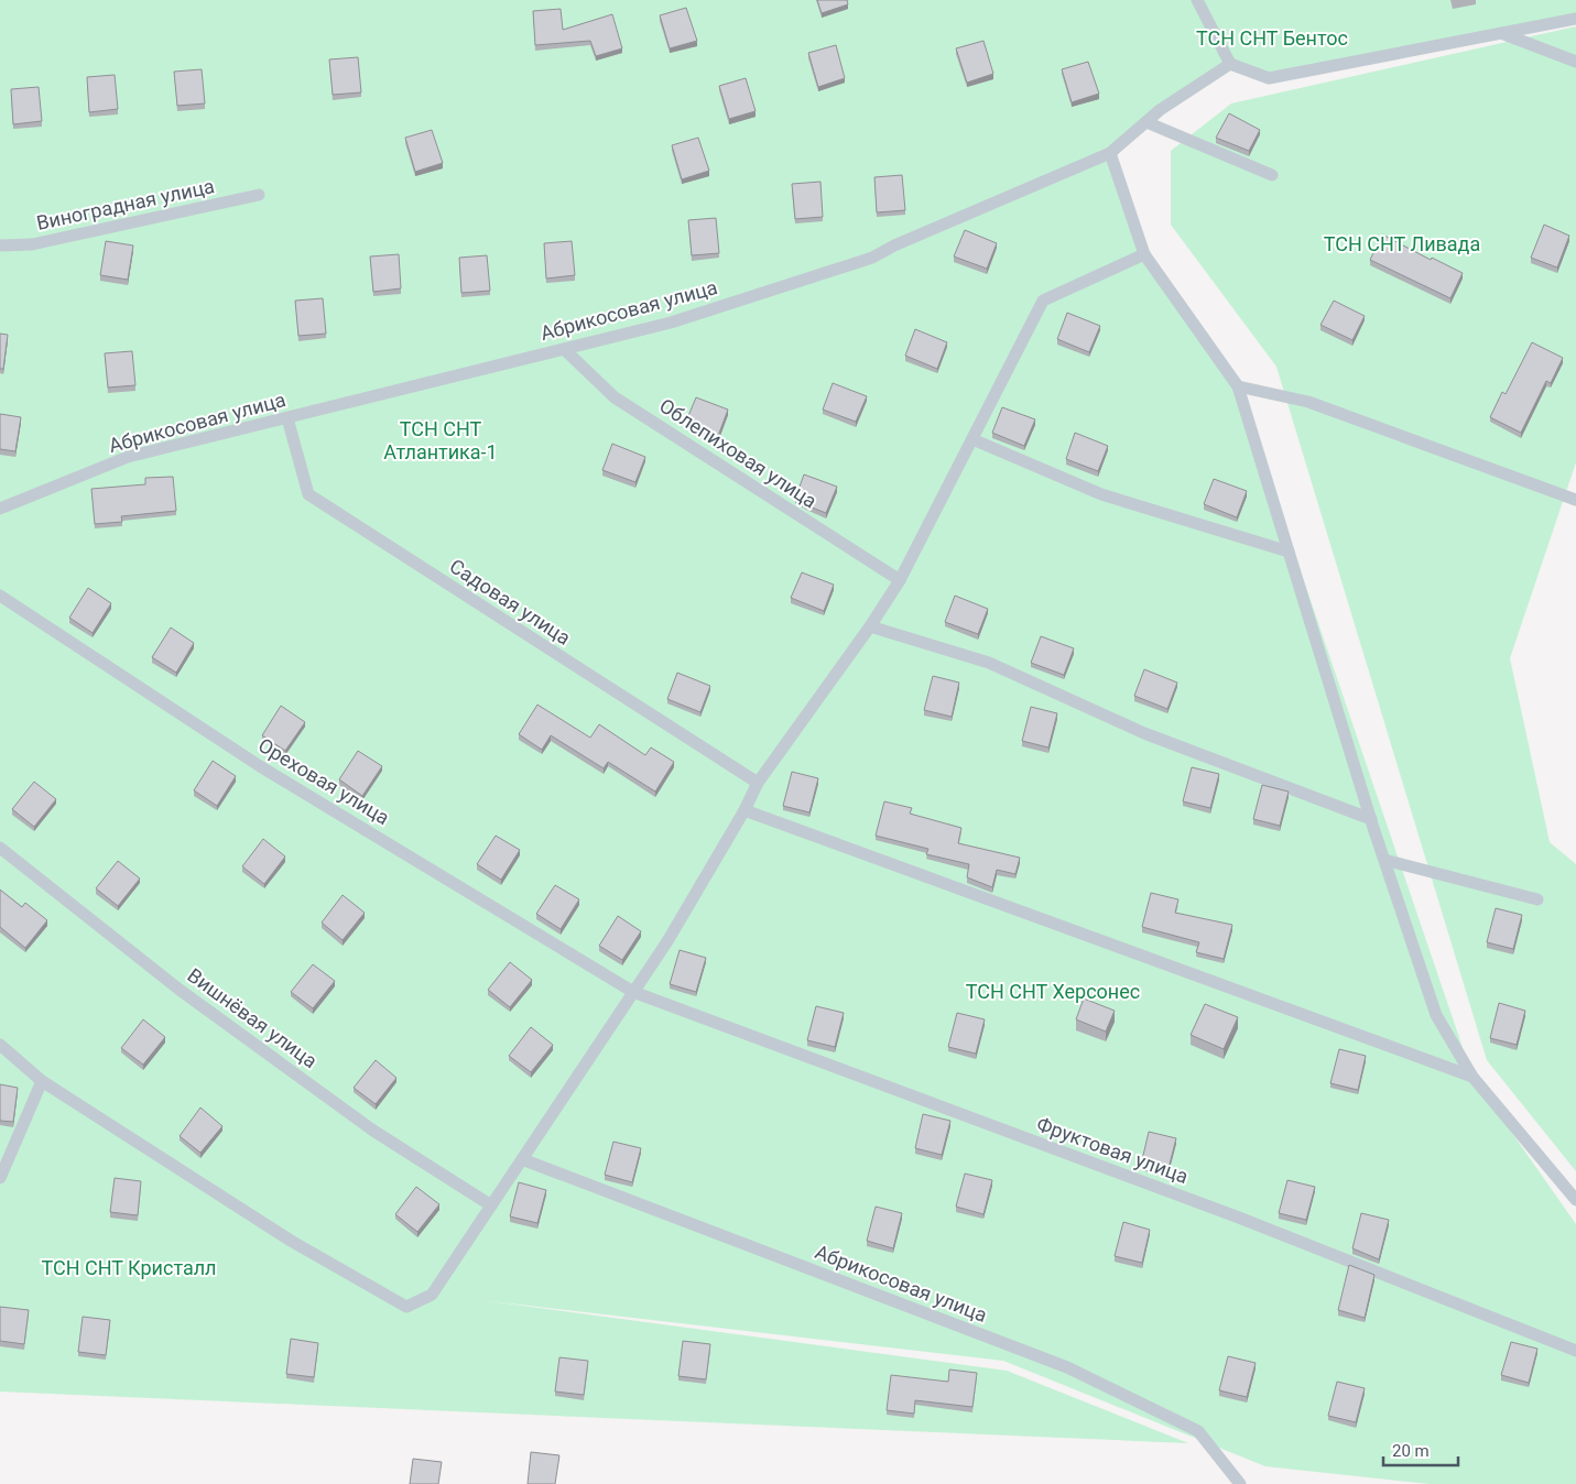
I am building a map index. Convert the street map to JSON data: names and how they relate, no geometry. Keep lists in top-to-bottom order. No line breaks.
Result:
{"streets":{"lane":["Виноградная улица","Абрикосовая улица","Облепиховая улица","Садовая улица","Ореховая улица","Вишнёвая улица","Фруктовая улица"]},"crossings":[["Абрикосовая улица","Облепиховая улица"],["Абрикосовая улица","Садовая улица"],["Ореховая улица","Фруктовая улица"]],"parks":["ТСН СНТ Бентос","ТСН СНТ Ливада","ТСН СНТ Атлантика-1","ТСН СНТ Херсонес","ТСН СНТ Кристалл"],"scale_bar":"20 m"}
